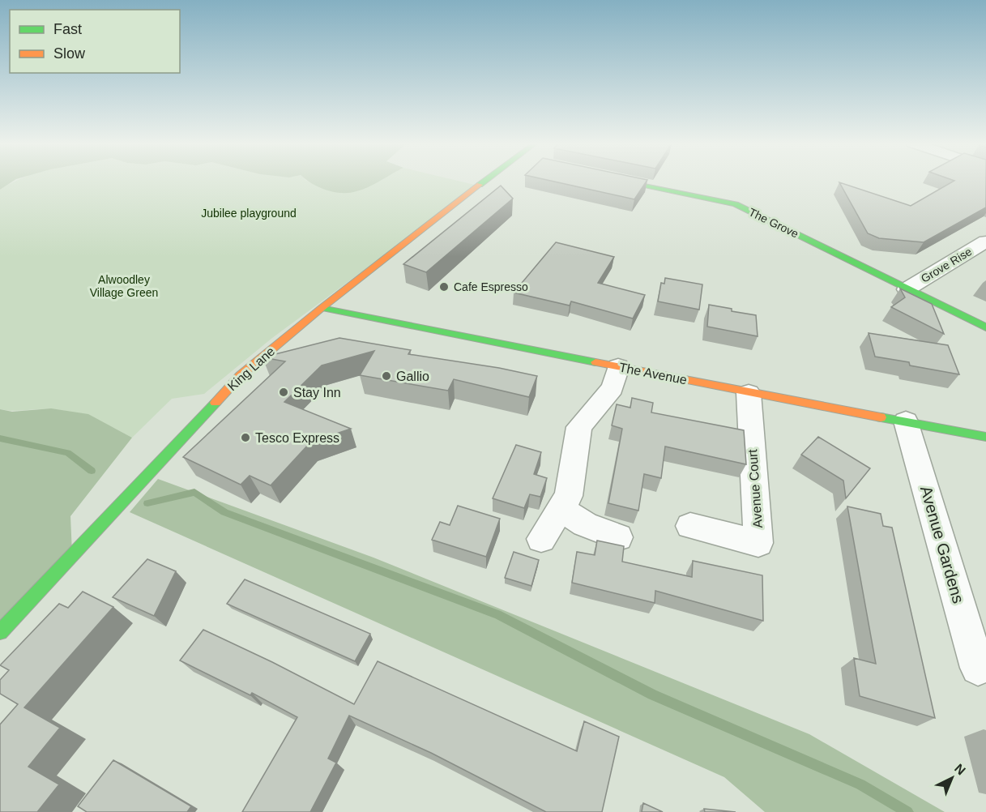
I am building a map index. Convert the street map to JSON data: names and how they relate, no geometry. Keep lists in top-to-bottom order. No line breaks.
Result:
{"streets":{"street":["The Grove","Grove Rise","King Lane","The Avenue","Avenue Court","Avenue Gardens"]},"crossings":[["The Grove","Grove Rise"],["King Lane","The Avenue"],["The Avenue","Avenue Court"],["The Avenue","Avenue Gardens"]],"parks":["Jubilee playground","Alwoodley Village Green"],"places":["Cafe Espresso","Gallio","Stay Inn","Tesco Express"],"legend":["Fast","Slow"],"north":"top right"}
